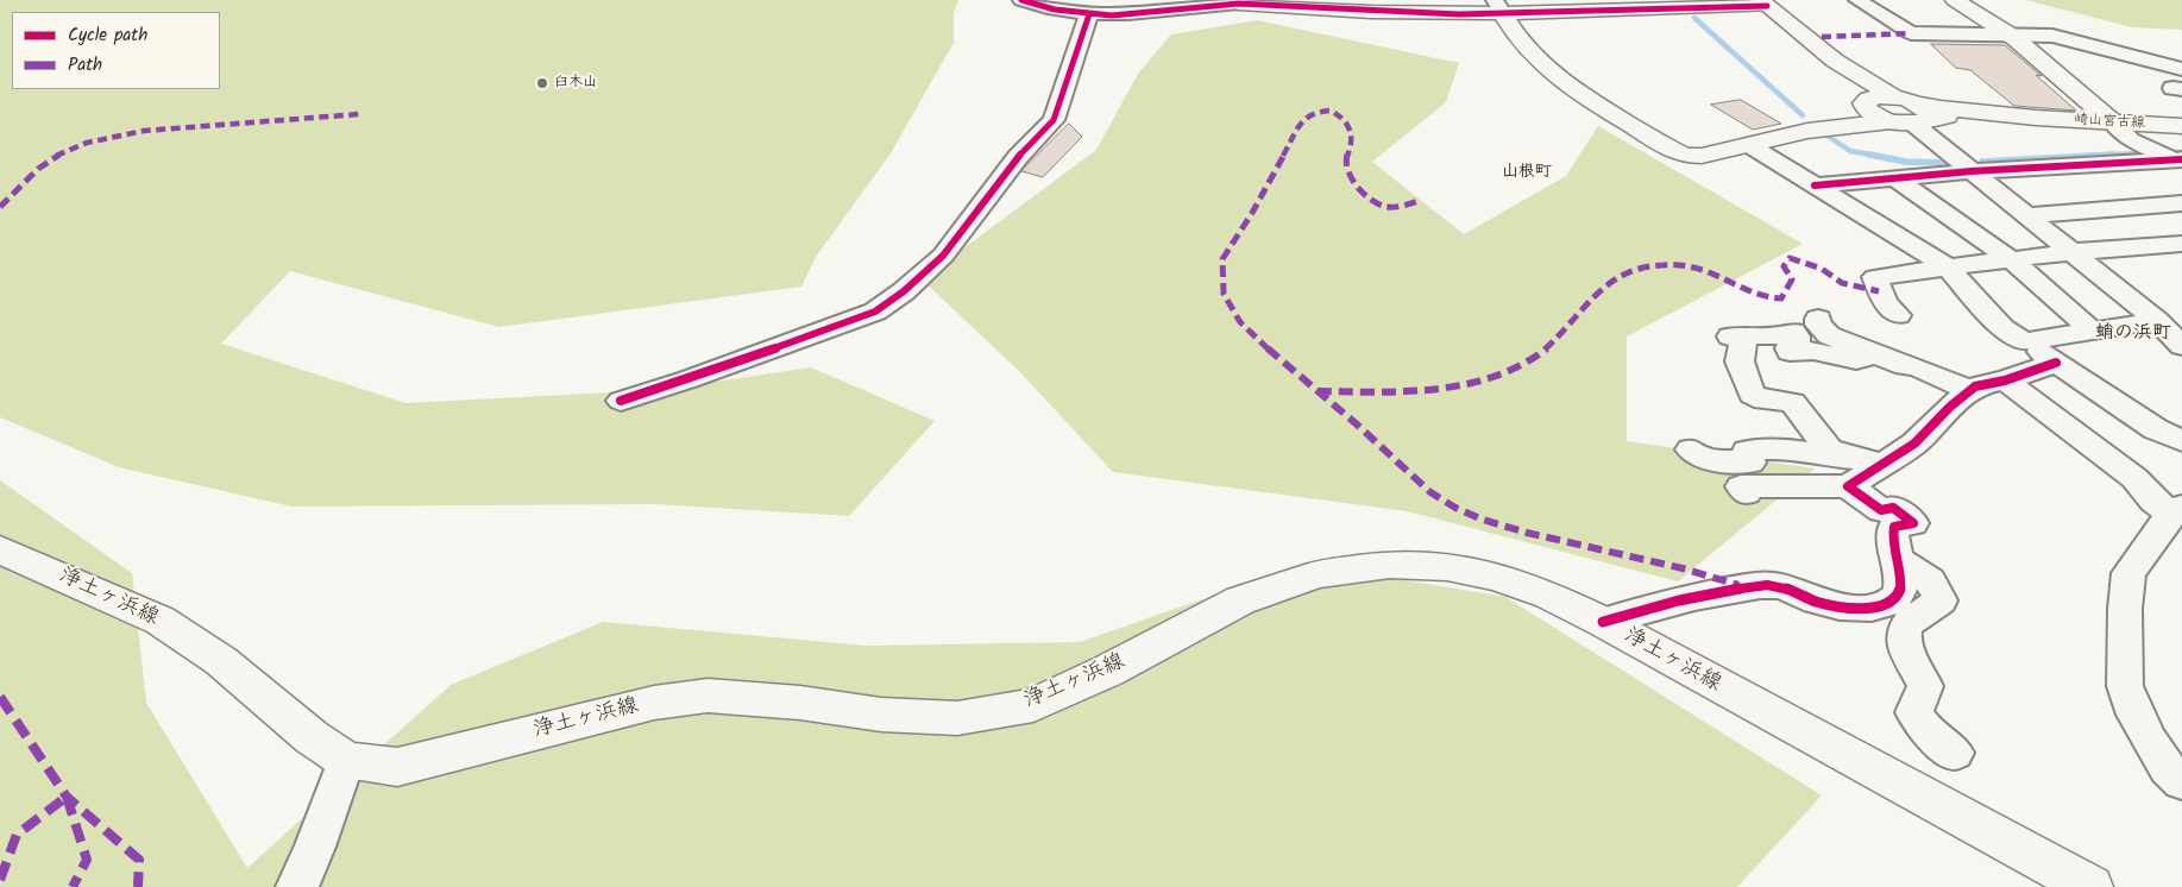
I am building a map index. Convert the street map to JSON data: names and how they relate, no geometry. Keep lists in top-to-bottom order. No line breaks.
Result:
{"streets":{"main road":["崎山宮古線","浄土ヶ浜線"]},"districts":["山根町","蛸の浜町"],"places":["臼木山"],"legend":["Cycle path","Path"]}
